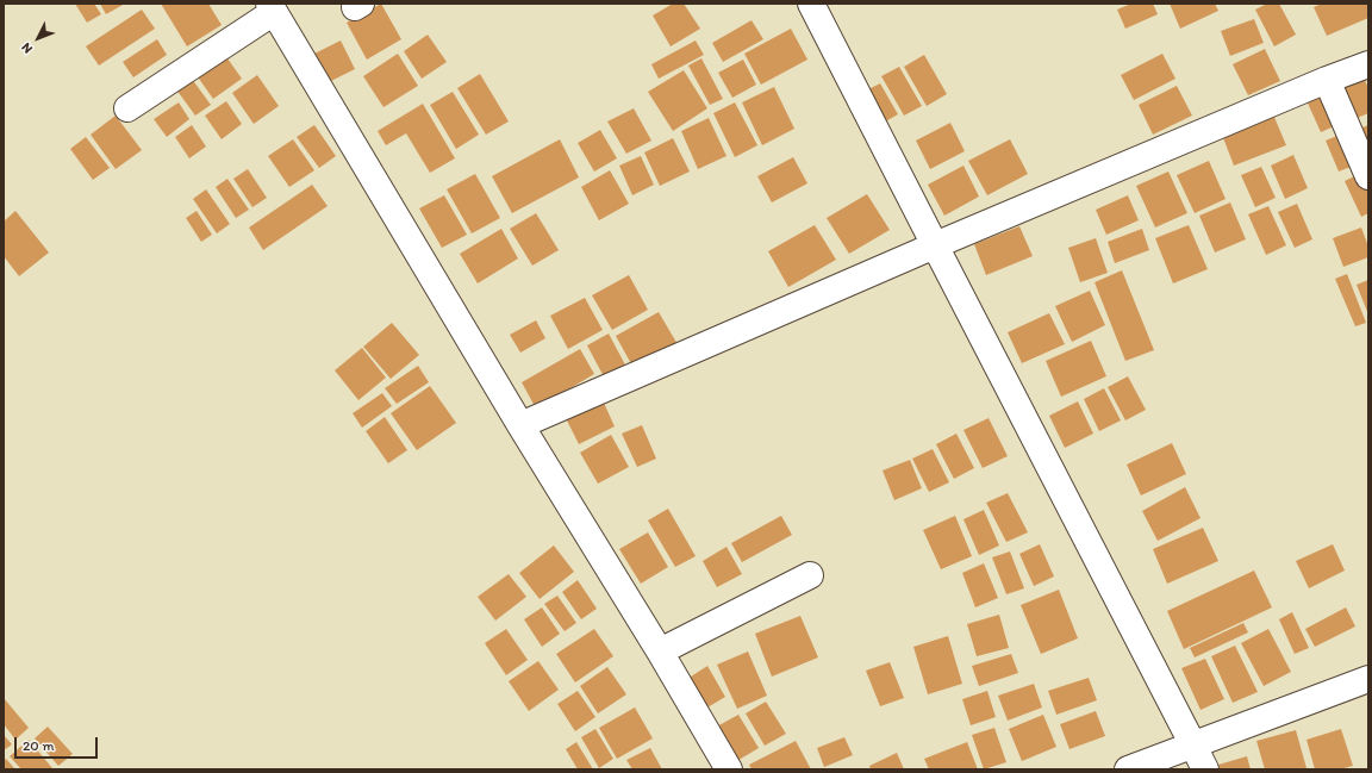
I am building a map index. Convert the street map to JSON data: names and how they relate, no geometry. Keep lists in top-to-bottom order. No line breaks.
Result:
{"scale_bar":"20 m","north":"bottom left"}
